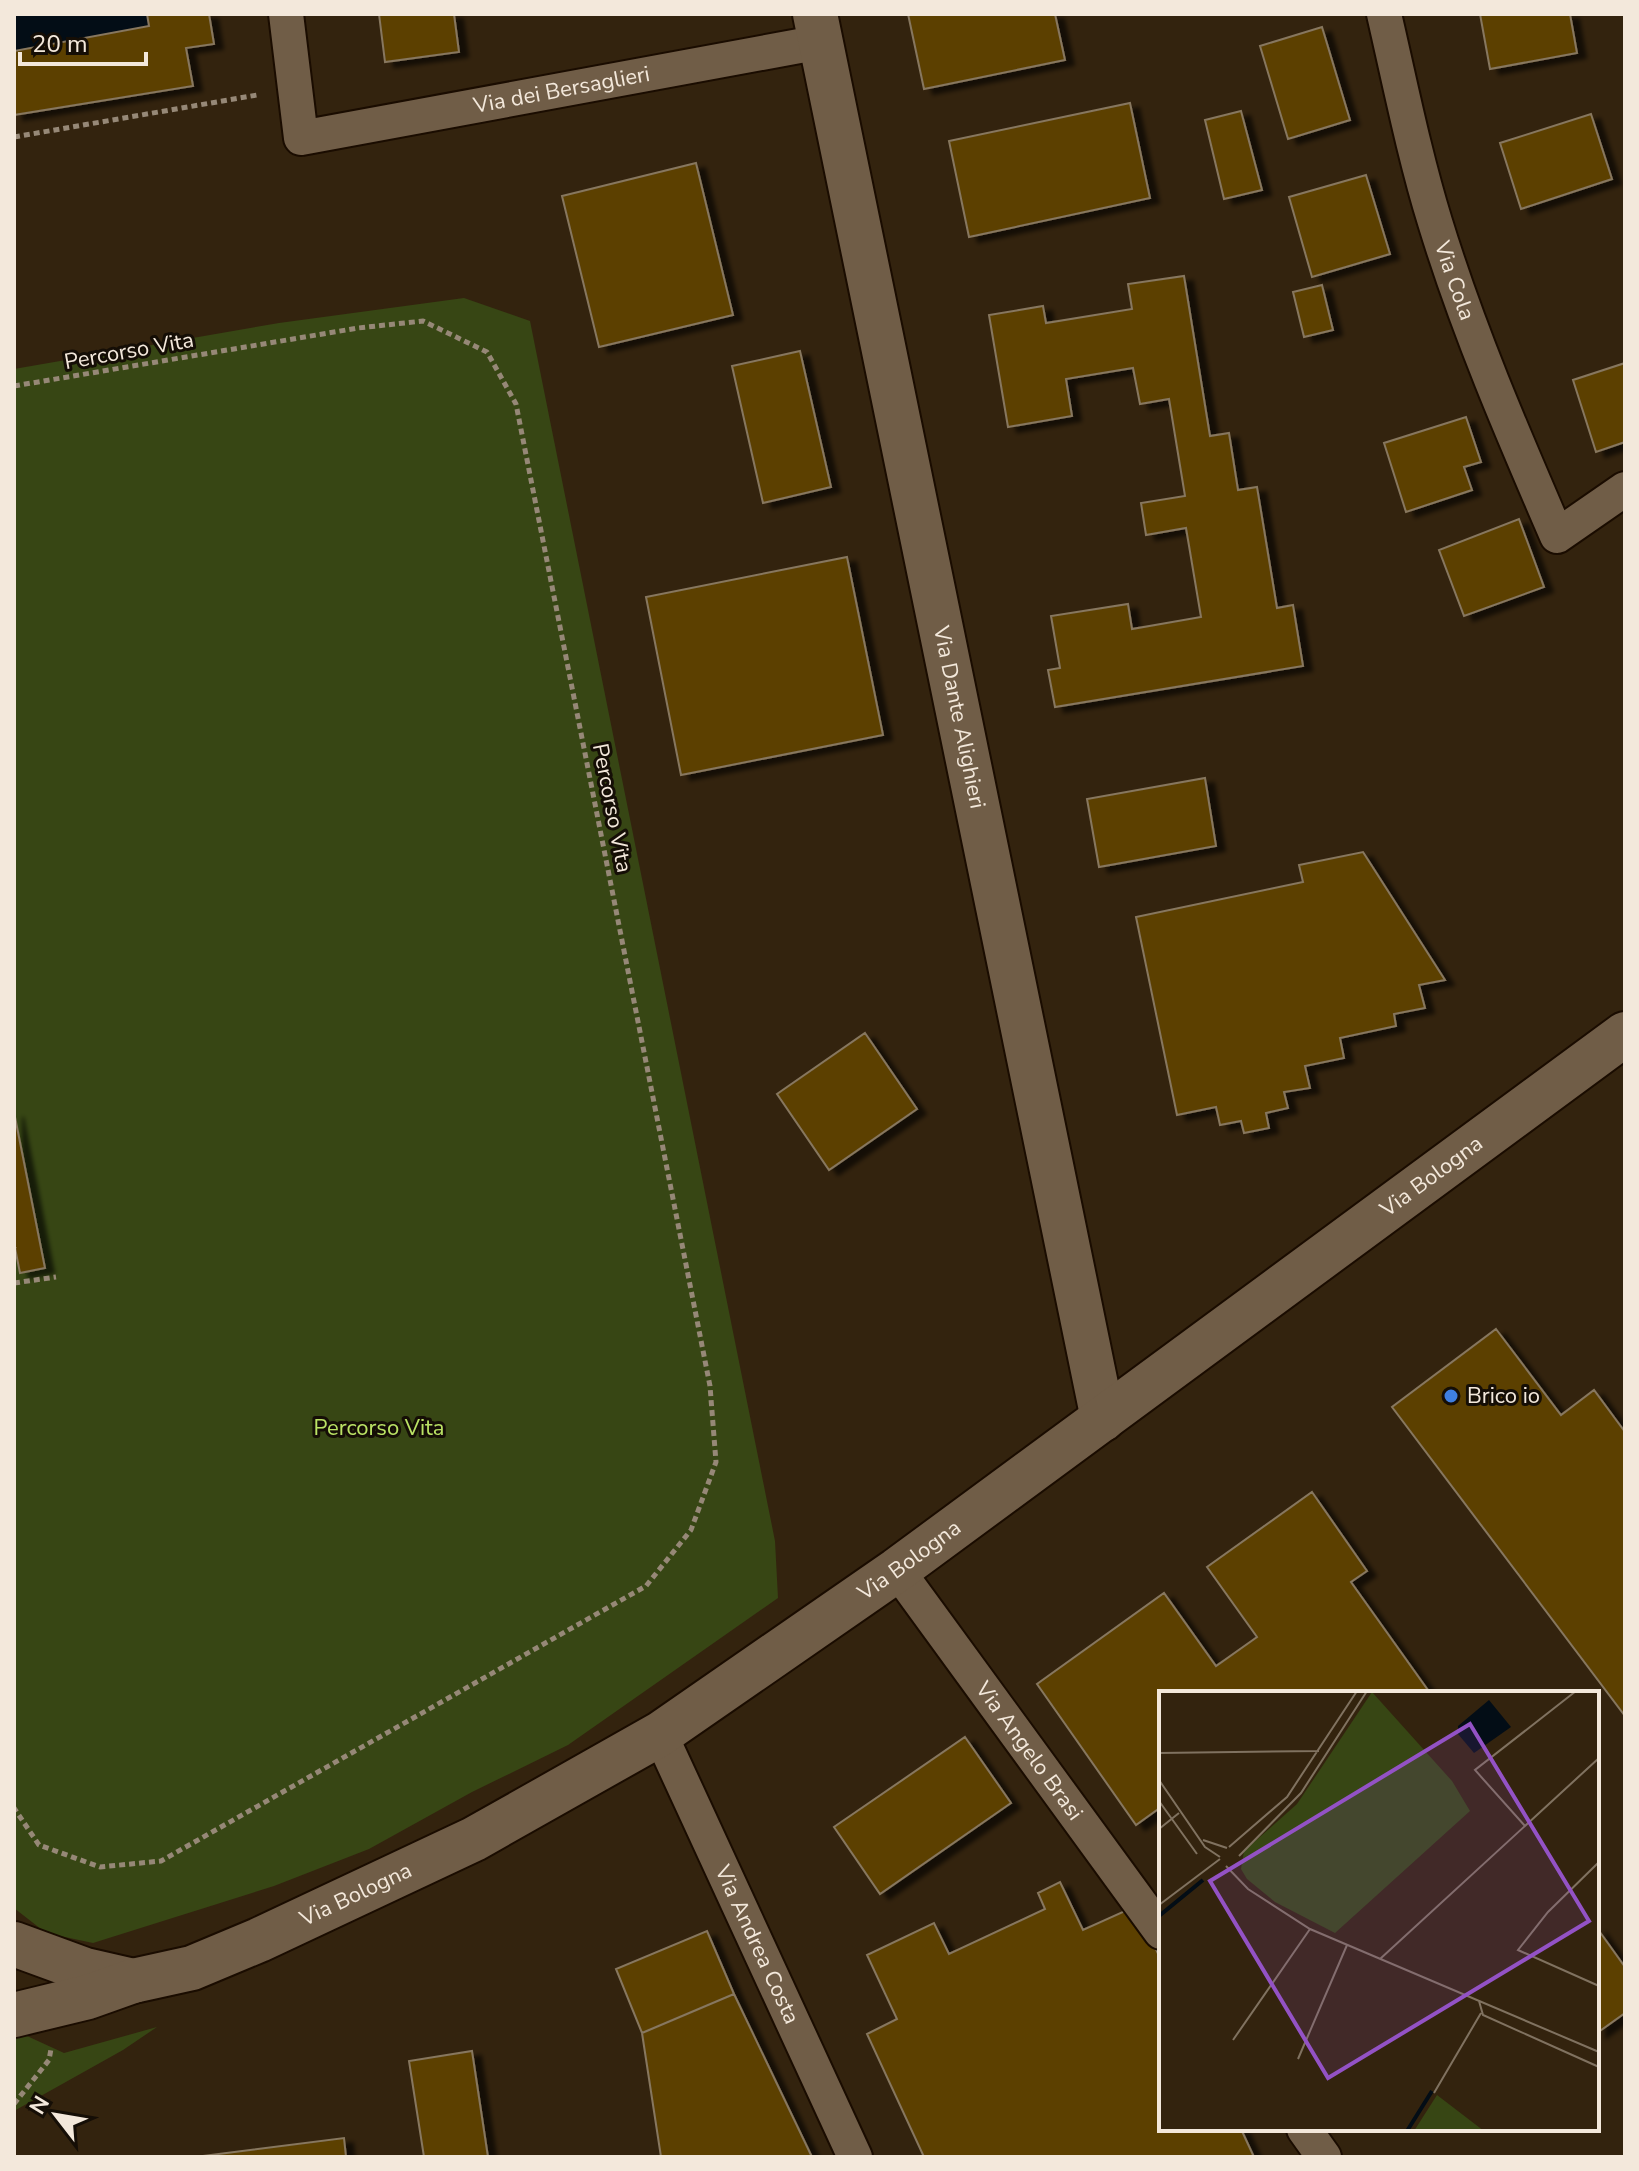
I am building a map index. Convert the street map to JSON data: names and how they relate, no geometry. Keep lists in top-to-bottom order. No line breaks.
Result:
{"streets":{"main road":["Via Dante Alighieri","Via Bologna"],"street":["Via dei Bersaglieri","Via Cola","Via Angelo Brasi","Via Andrea Costa"],"path":["Percorso Vita"]},"crossings":[["Via dei Bersaglieri","Via Dante Alighieri"],["Via Dante Alighieri","Via Bologna"],["Via Bologna","Via Angelo Brasi"],["Via Bologna","Via Andrea Costa"]],"parks":["Percorso Vita"],"places":["Brico io"],"scale_bar":"20 m","north":"top left"}
